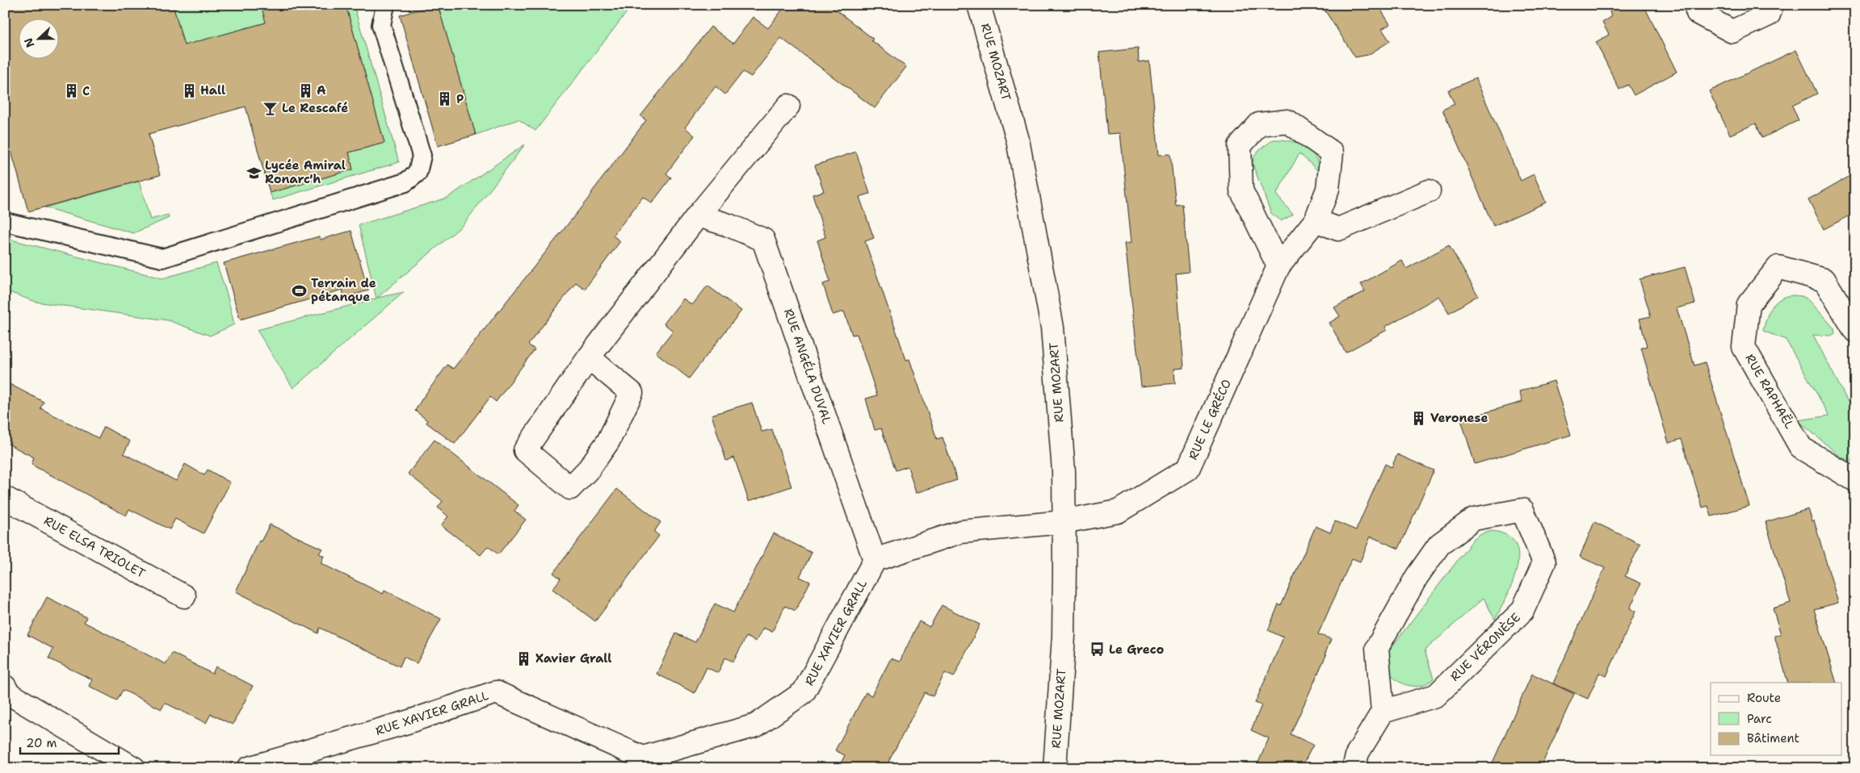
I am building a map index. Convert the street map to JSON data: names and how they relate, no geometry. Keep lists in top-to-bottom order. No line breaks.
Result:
{"streets":{"street":["RUE MOZART","RUE ANGÉLA DUVAL","RUE RAPHAËL","RUE LE GRÉCO","RUE ELSA TRIOLET","RUE XAVIER GRALL","RUE VÉRONÈSE"]},"crossings":[["RUE MOZART","RUE LE GRÉCO"],["RUE ANGÉLA DUVAL","RUE XAVIER GRALL"]],"places":{"building":["Hall","A","C","P","Veronese","Xavier Grall"],"bar":["Le Rescafé"],"school or university":["Lycée Amiral Ronarc'h"],"sports":["Terrain de pétanque"],"bus stop":["Le Greco"]},"legend":["Route","Parc","Bâtiment"],"scale_bar":"20 m","north":"left"}
